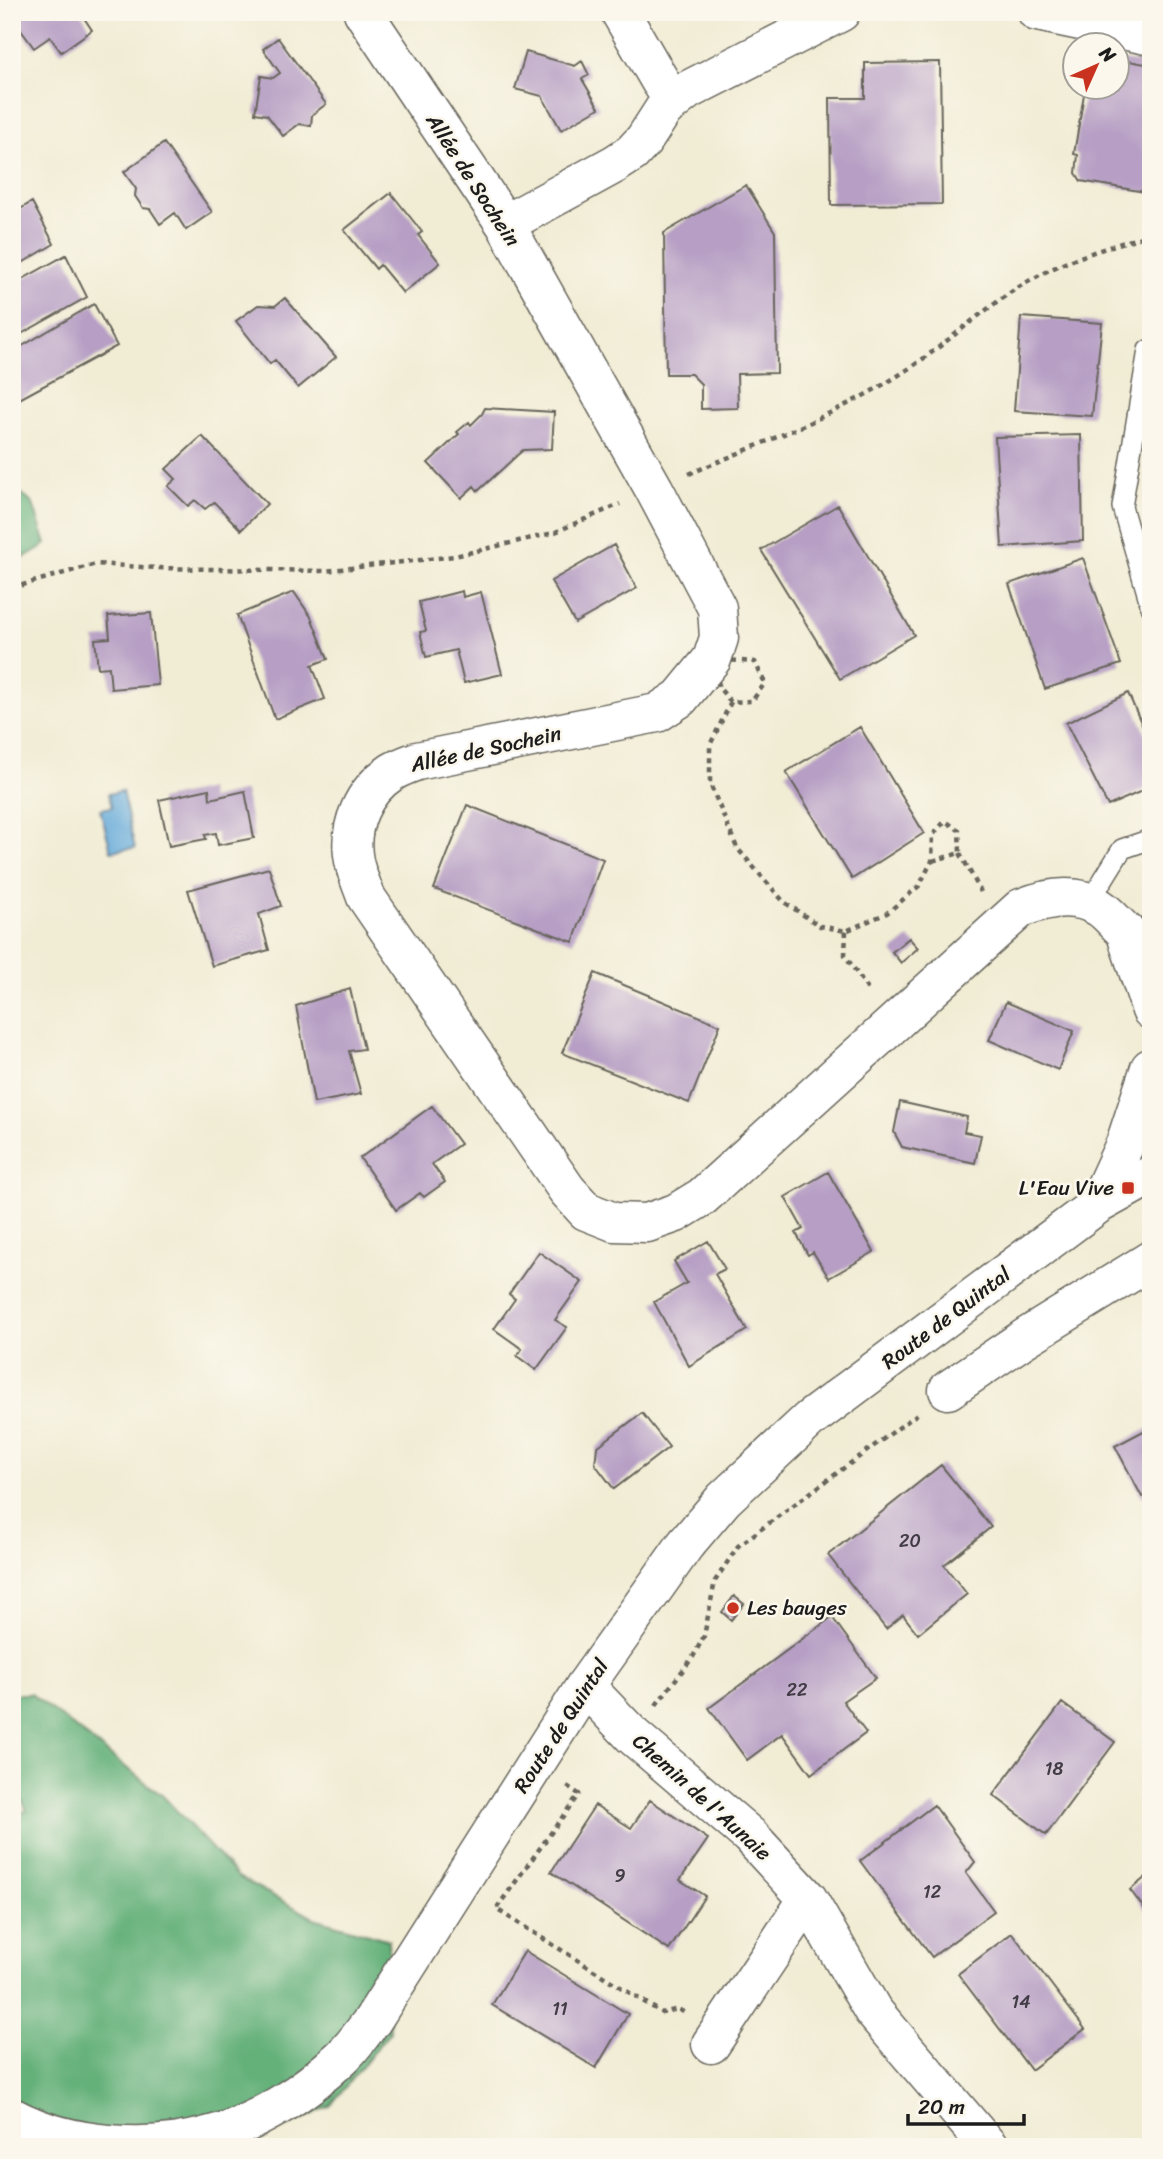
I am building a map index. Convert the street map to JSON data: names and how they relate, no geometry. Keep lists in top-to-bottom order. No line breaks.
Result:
{"streets":{"street":["Allée de Sochein","Route de Quintal","Chemin de l'Aunaie"]},"crossings":[["Route de Quintal","Chemin de l'Aunaie"]],"places":{"transit":["L'Eau Vive"],"other":["Les bauges"]},"house_numbers":["20","22","18","9","12","14","11"],"scale_bar":"20 m","north":"top right"}
